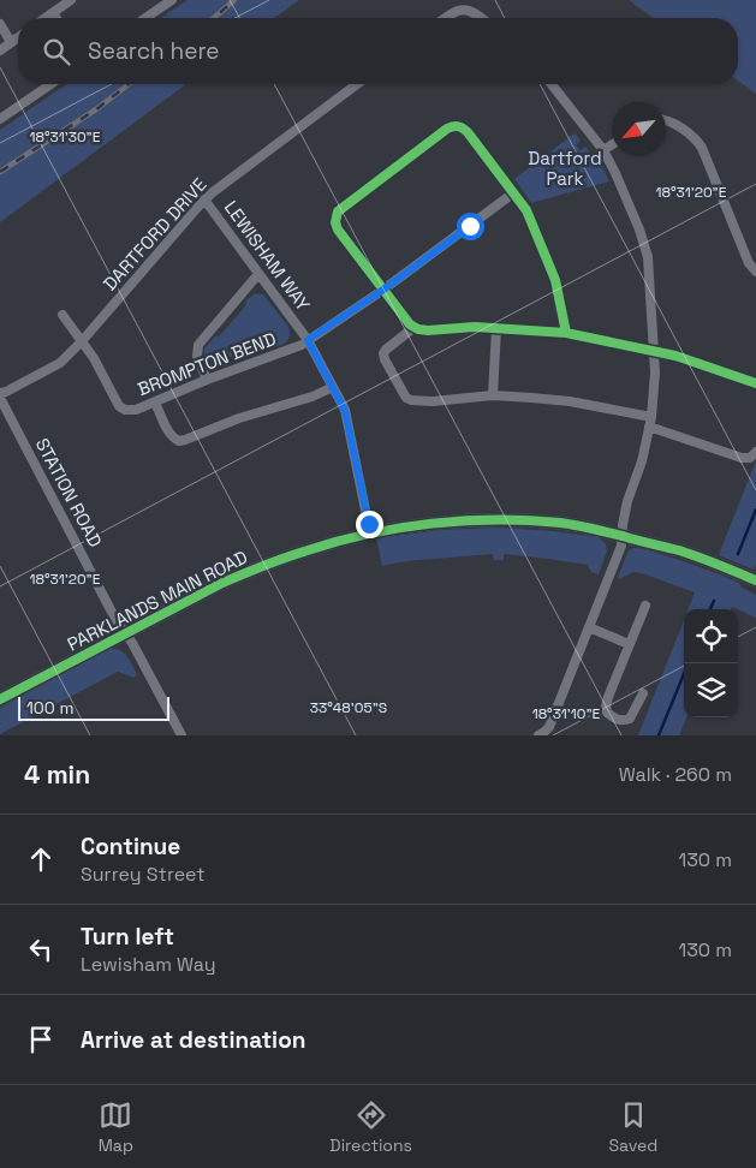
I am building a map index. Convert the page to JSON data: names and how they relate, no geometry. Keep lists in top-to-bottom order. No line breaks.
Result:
{"streets":{"street":["DARTFORD DRIVE","LEWISHAM WAY","BROMPTON BEND","STATION ROAD","PARKLANDS MAIN ROAD"]},"crossings":[["DARTFORD DRIVE","LEWISHAM WAY"],["DARTFORD DRIVE","BROMPTON BEND"],["LEWISHAM WAY","BROMPTON BEND"],["LEWISHAM WAY","PARKLANDS MAIN ROAD"],["STATION ROAD","PARKLANDS MAIN ROAD"]],"parks":["Dartford Park"],"scale_bar":"100 m","north":"bottom left","page":{"search":"Search here","scale":"100 m","heading":["4 min","Walk · 260 m"],"list":[["Continue","Surrey Street","130 m"],["Turn left","Lewisham Way","130 m"],"Arrive at destination"],"nav":["Map","Directions","Saved"]},"coordinates":["18°31'30\"E","18°31'20\"E","33°48'05\"S","18°31'10\"E"]}
